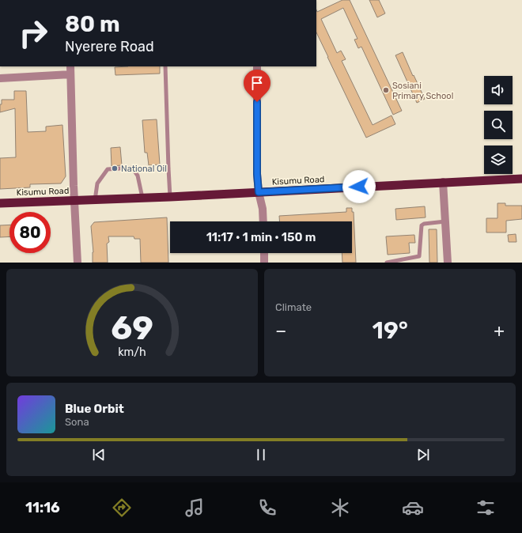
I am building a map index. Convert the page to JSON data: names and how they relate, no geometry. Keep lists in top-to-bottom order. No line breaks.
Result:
{"streets":{"highway":["Kisumu Road"]},"places":["Sosiani Primary School","National Oil"],"page":{"turn":["80 m","Nyerere Road"],"limit":"80","trip":"11:17 · 1 min · 150 m","tile":"Climate","heat":["−","19°","+"],"song":["Blue Orbit","Sona"],"tabs":"11:16","gauge":["69","km/h"]}}
